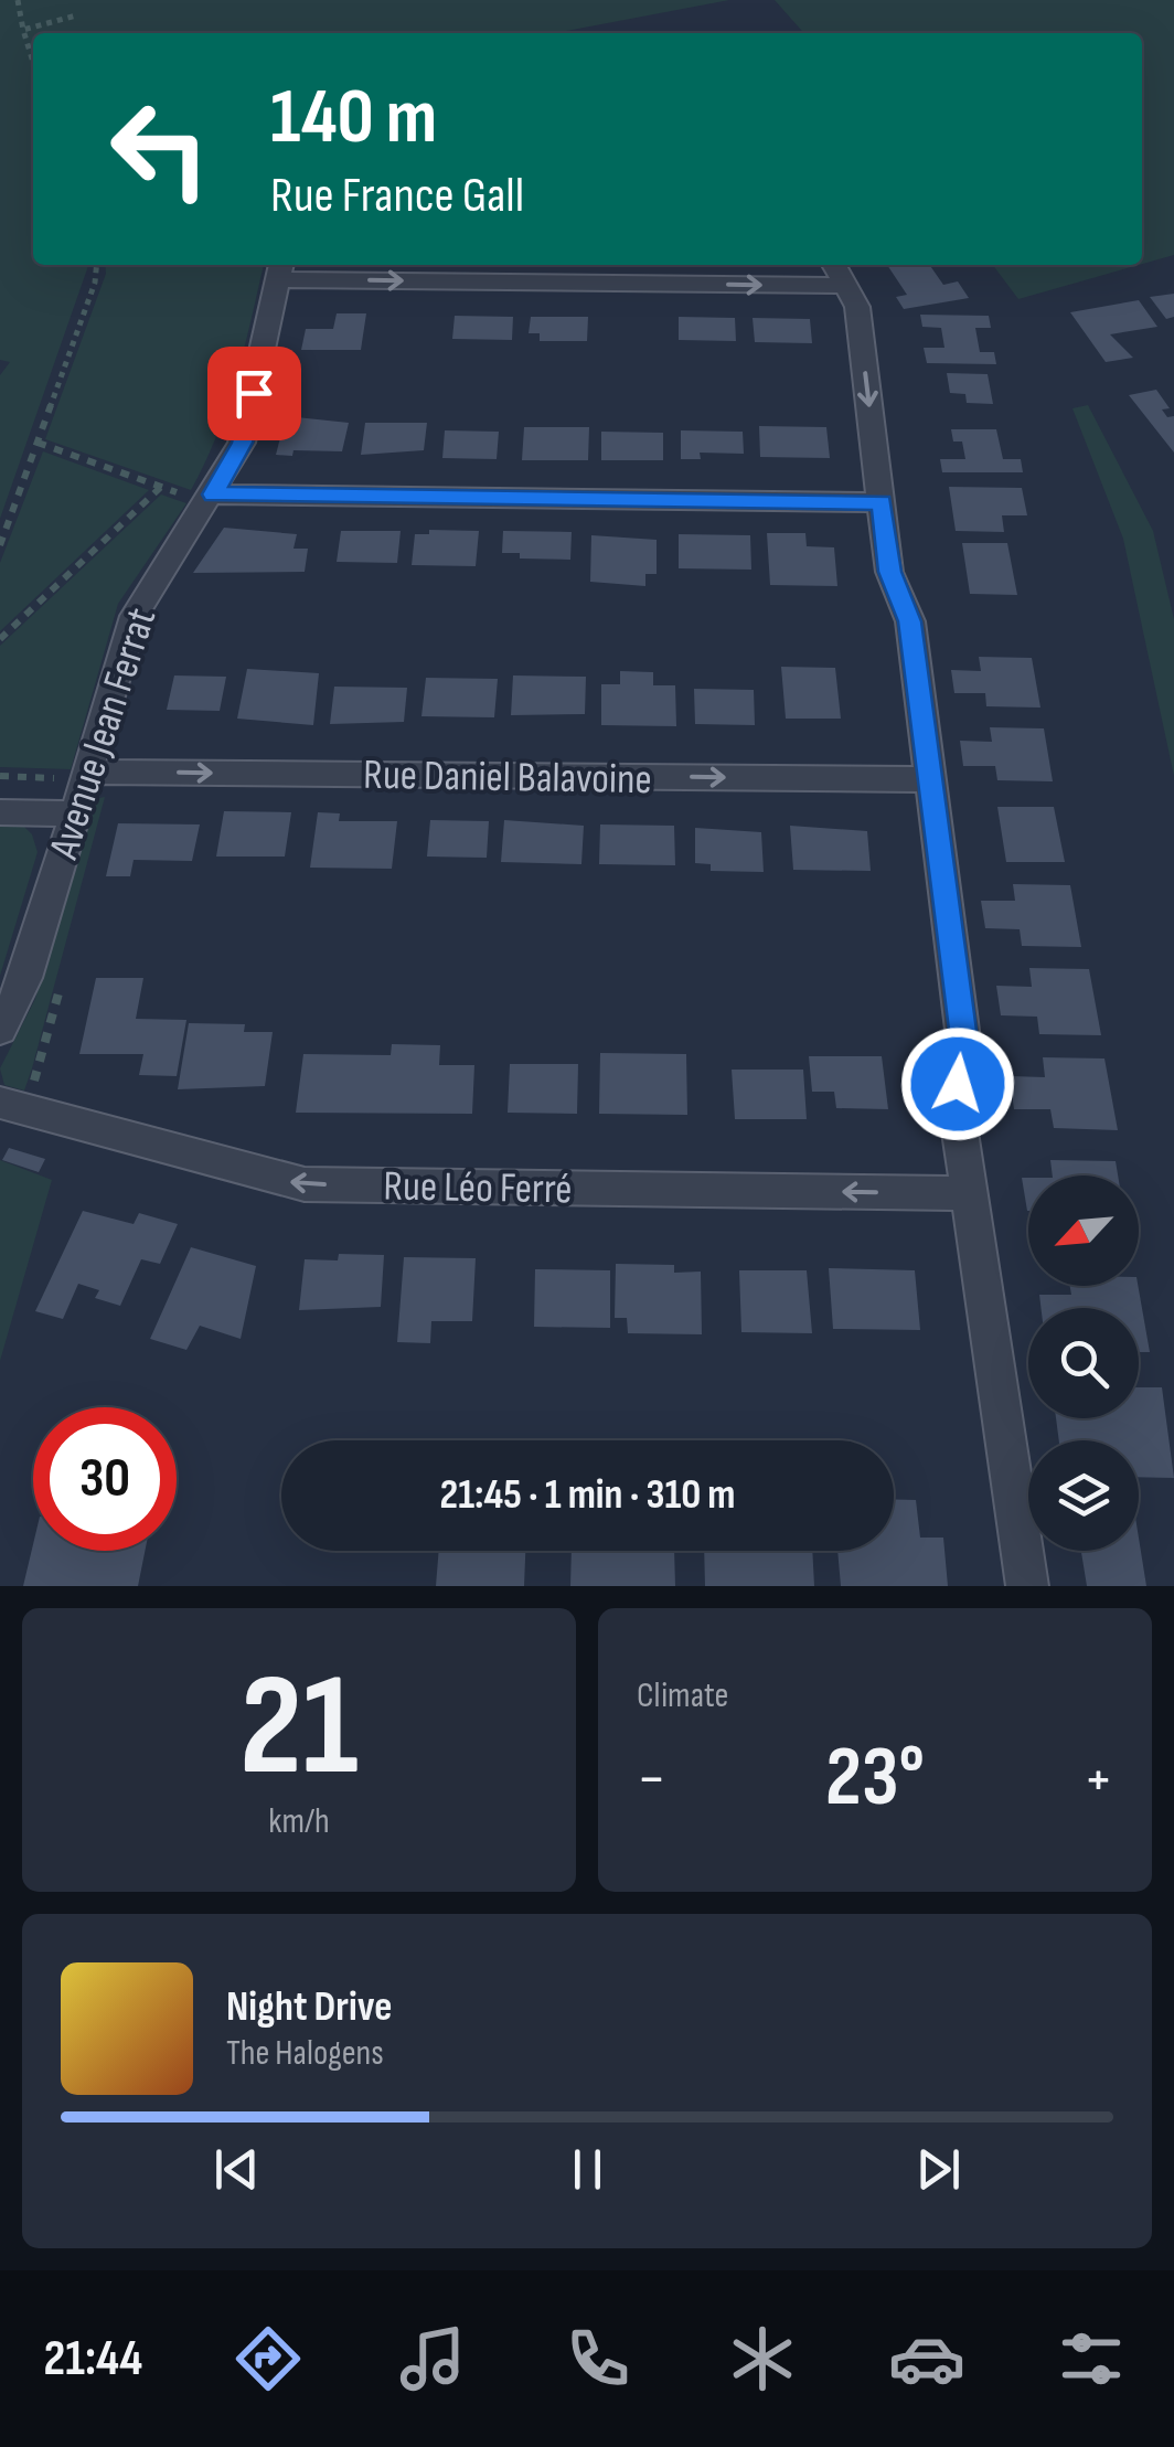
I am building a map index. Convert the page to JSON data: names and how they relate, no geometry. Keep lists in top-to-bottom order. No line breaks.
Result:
{"streets":{"street":["Avenue Jean Ferrat","Rue Daniel Balavoine","Rue Léo Ferré"]},"crossings":[["Avenue Jean Ferrat","Rue Daniel Balavoine"]],"one_way":["Rue Daniel Balavoine","Rue Léo Ferré"],"north":"bottom left","page":{"turn":["140 m","Rue France Gall"],"limit":"30","trip":"21:45 · 1 min · 310 m","tile":[["21","km/h"],"Climate"],"heat":["−","23°","+"],"song":["Night Drive","The Halogens"],"tabs":"21:44"}}
